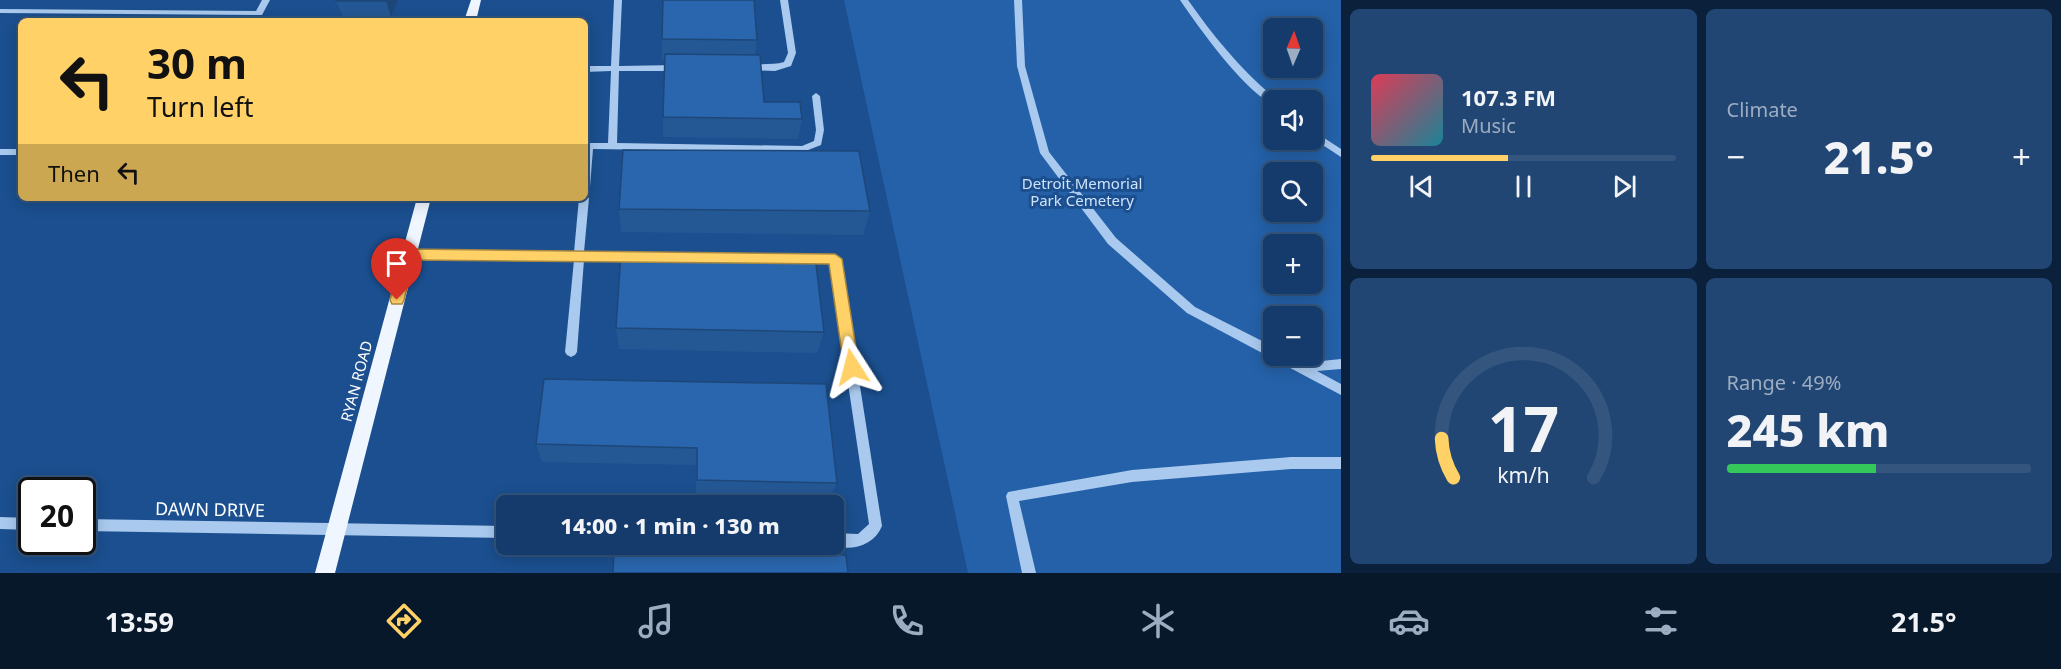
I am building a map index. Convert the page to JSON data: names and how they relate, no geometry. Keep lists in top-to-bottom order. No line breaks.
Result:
{"streets":{"main road":["RYAN ROAD"],"street":["DAWN DRIVE"]},"crossings":[["RYAN ROAD","DAWN DRIVE"]],"parks":["Detroit Memorial Park Cemetery"],"north":"top","page":{"tile":["Climate",["Range · 49%","245 km"]],"map_buttons":["+","−"],"turn":["30 m","Turn left"],"song":["107.3 FM","Music"],"heat":["−","21.5°","+"],"then":"Then","limit":"20","trip":"14:00 · 1 min · 130 m","tabs":["13:59","21.5°"],"gauge":["17","km/h"]}}
